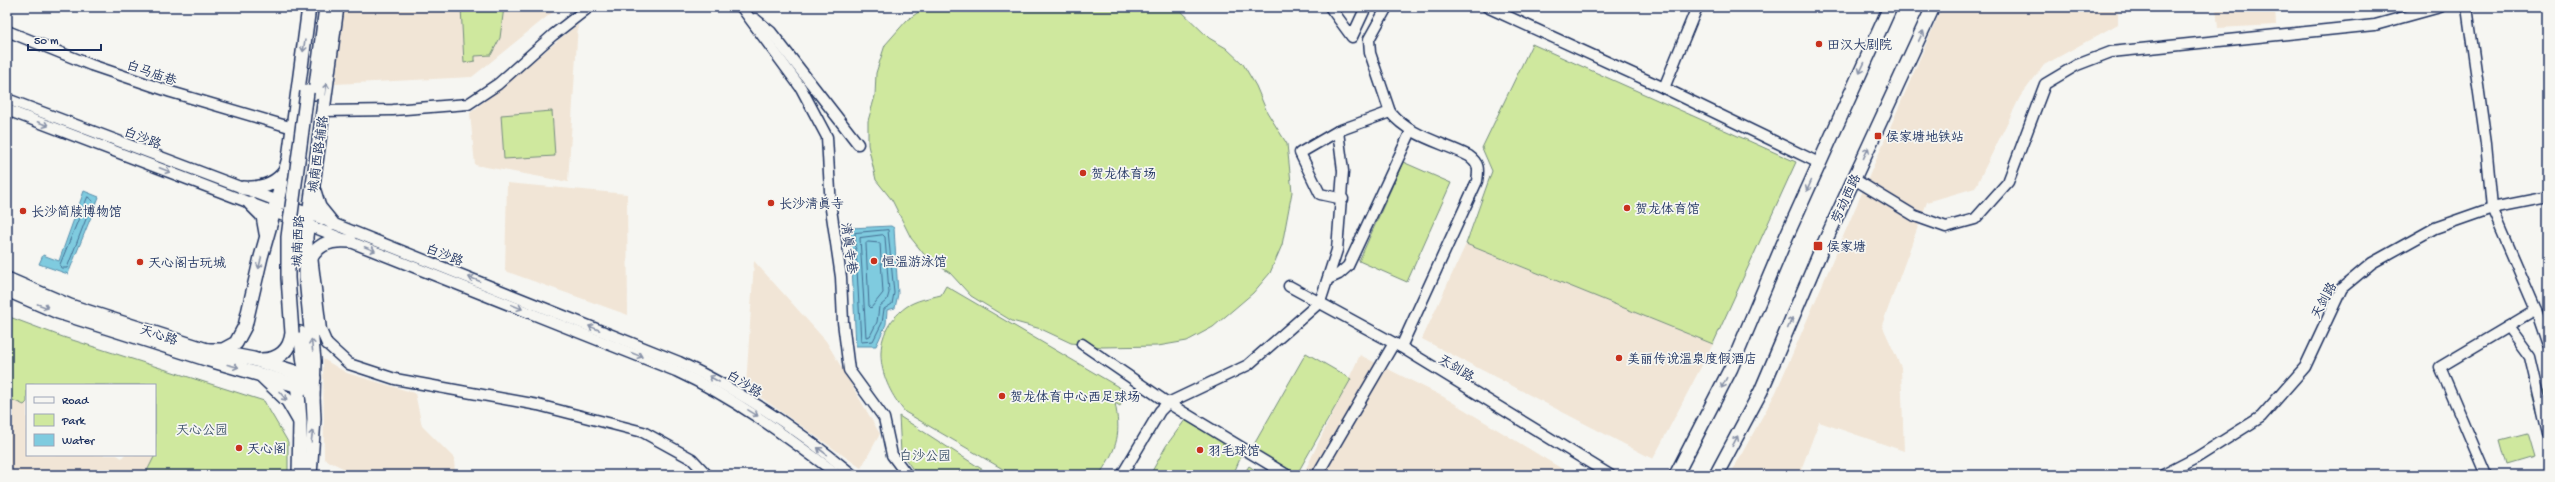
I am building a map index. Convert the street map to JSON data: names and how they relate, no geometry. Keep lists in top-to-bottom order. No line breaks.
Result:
{"streets":{"main road":["城南西路辅路","劳动西路","城南西路","天心路"],"street":["白马庙巷","白沙路","清真寺巷","天剑路"]},"crossings":[["白马庙巷","城南西路辅路"],["白沙路","城南西路辅路"],["城南西路辅路","城南西路"],["城南西路辅路","天心路"],["城南西路","天心路"]],"parks":["天心公园","白沙公园"],"places":{"other":["田汉大剧院","贺龙体育场","长沙清真寺","贺龙体育馆","长沙简牍博物馆","恒温游泳馆","天心阁古玩城","美丽传说温泉度假酒店","贺龙体育中心西足球场","天心阁","羽毛球馆"],"transit":["侯家塘地铁站","侯家塘"]},"legend":["Road","Park","Water"],"scale_bar":"50 m"}
